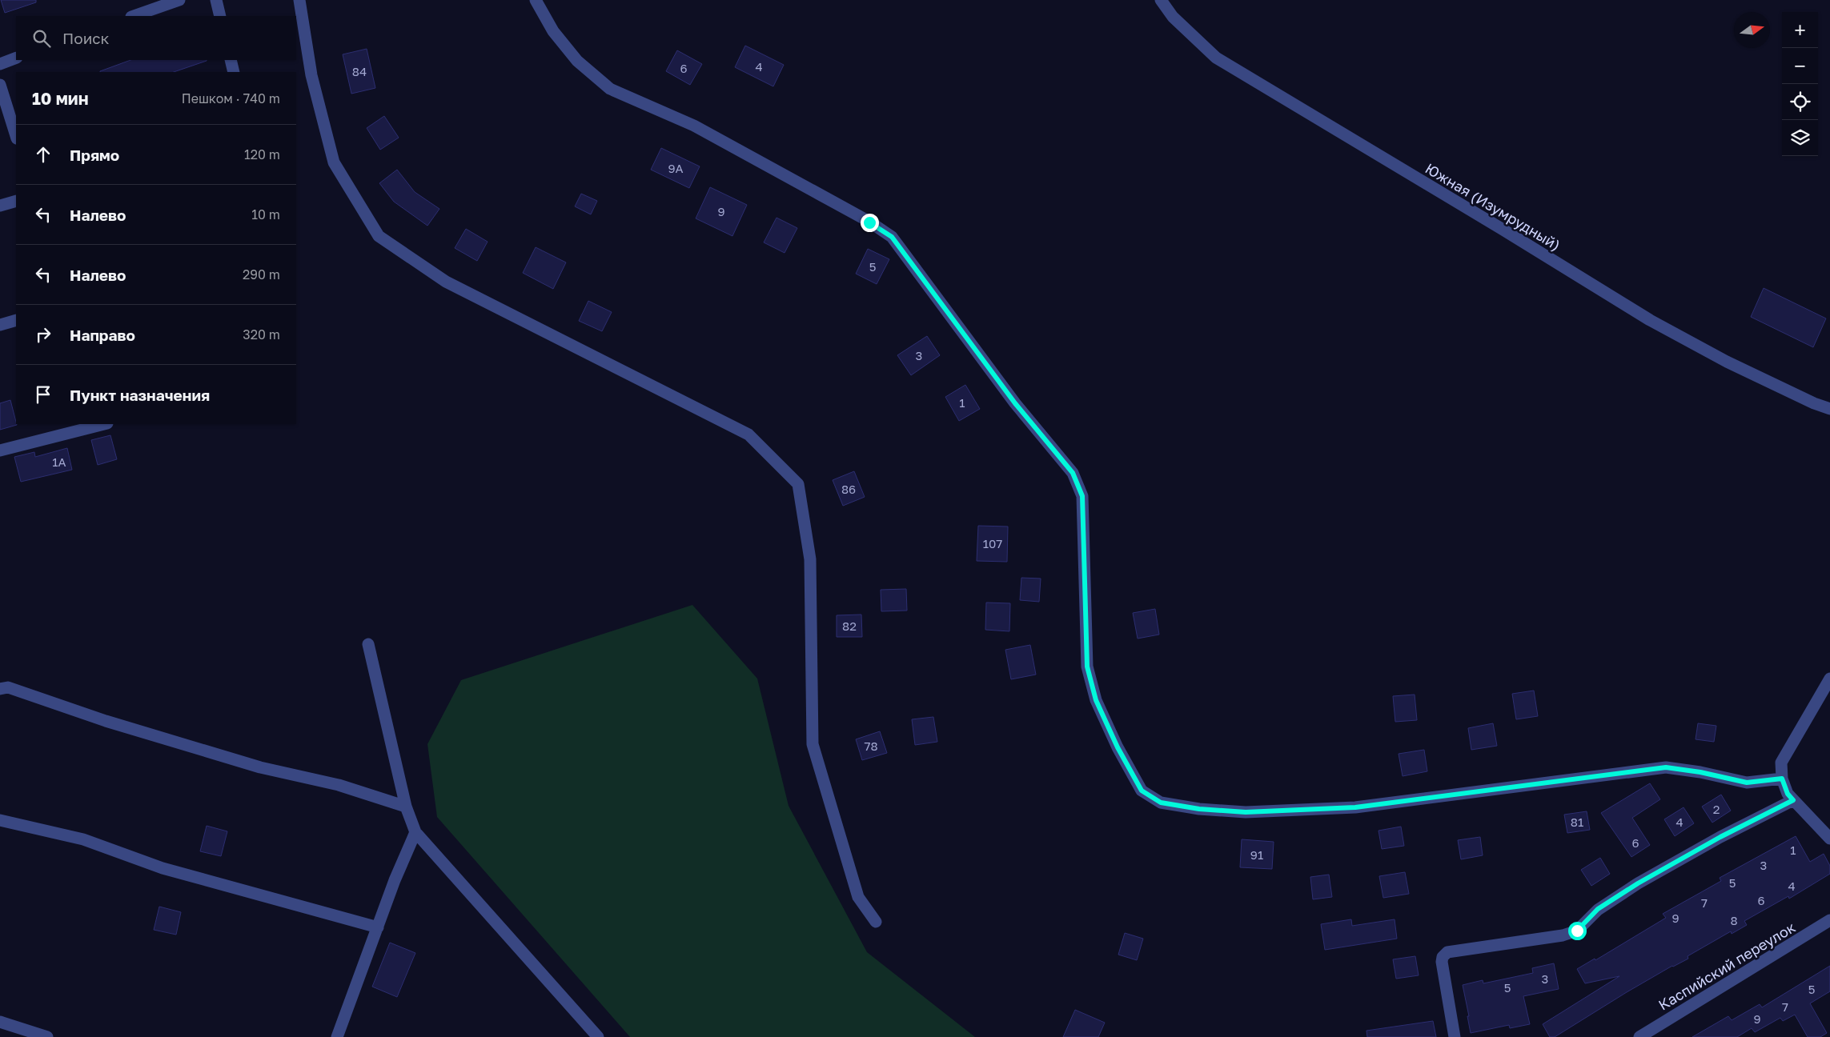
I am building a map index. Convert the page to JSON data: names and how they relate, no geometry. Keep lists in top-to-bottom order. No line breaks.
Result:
{"streets":{"street":["Южная (Изумрудный)","Каспийский переулок"]},"house_numbers":["4","6","84","9А","9","5","3","1","1А","86","107","82","78","2","81","4","6","1","91","3","5","4","6","7","9","8","3","5","5","7","9"],"north":"right","page":{"map_buttons":["+","−"],"search":"Поиск","heading":["10 мин","Пешком · 740 m"],"list":[["Прямо","120 m"],["Налево","10 m"],["Налево","290 m"],["Направо","320 m"],"Пункт назначения"]}}
